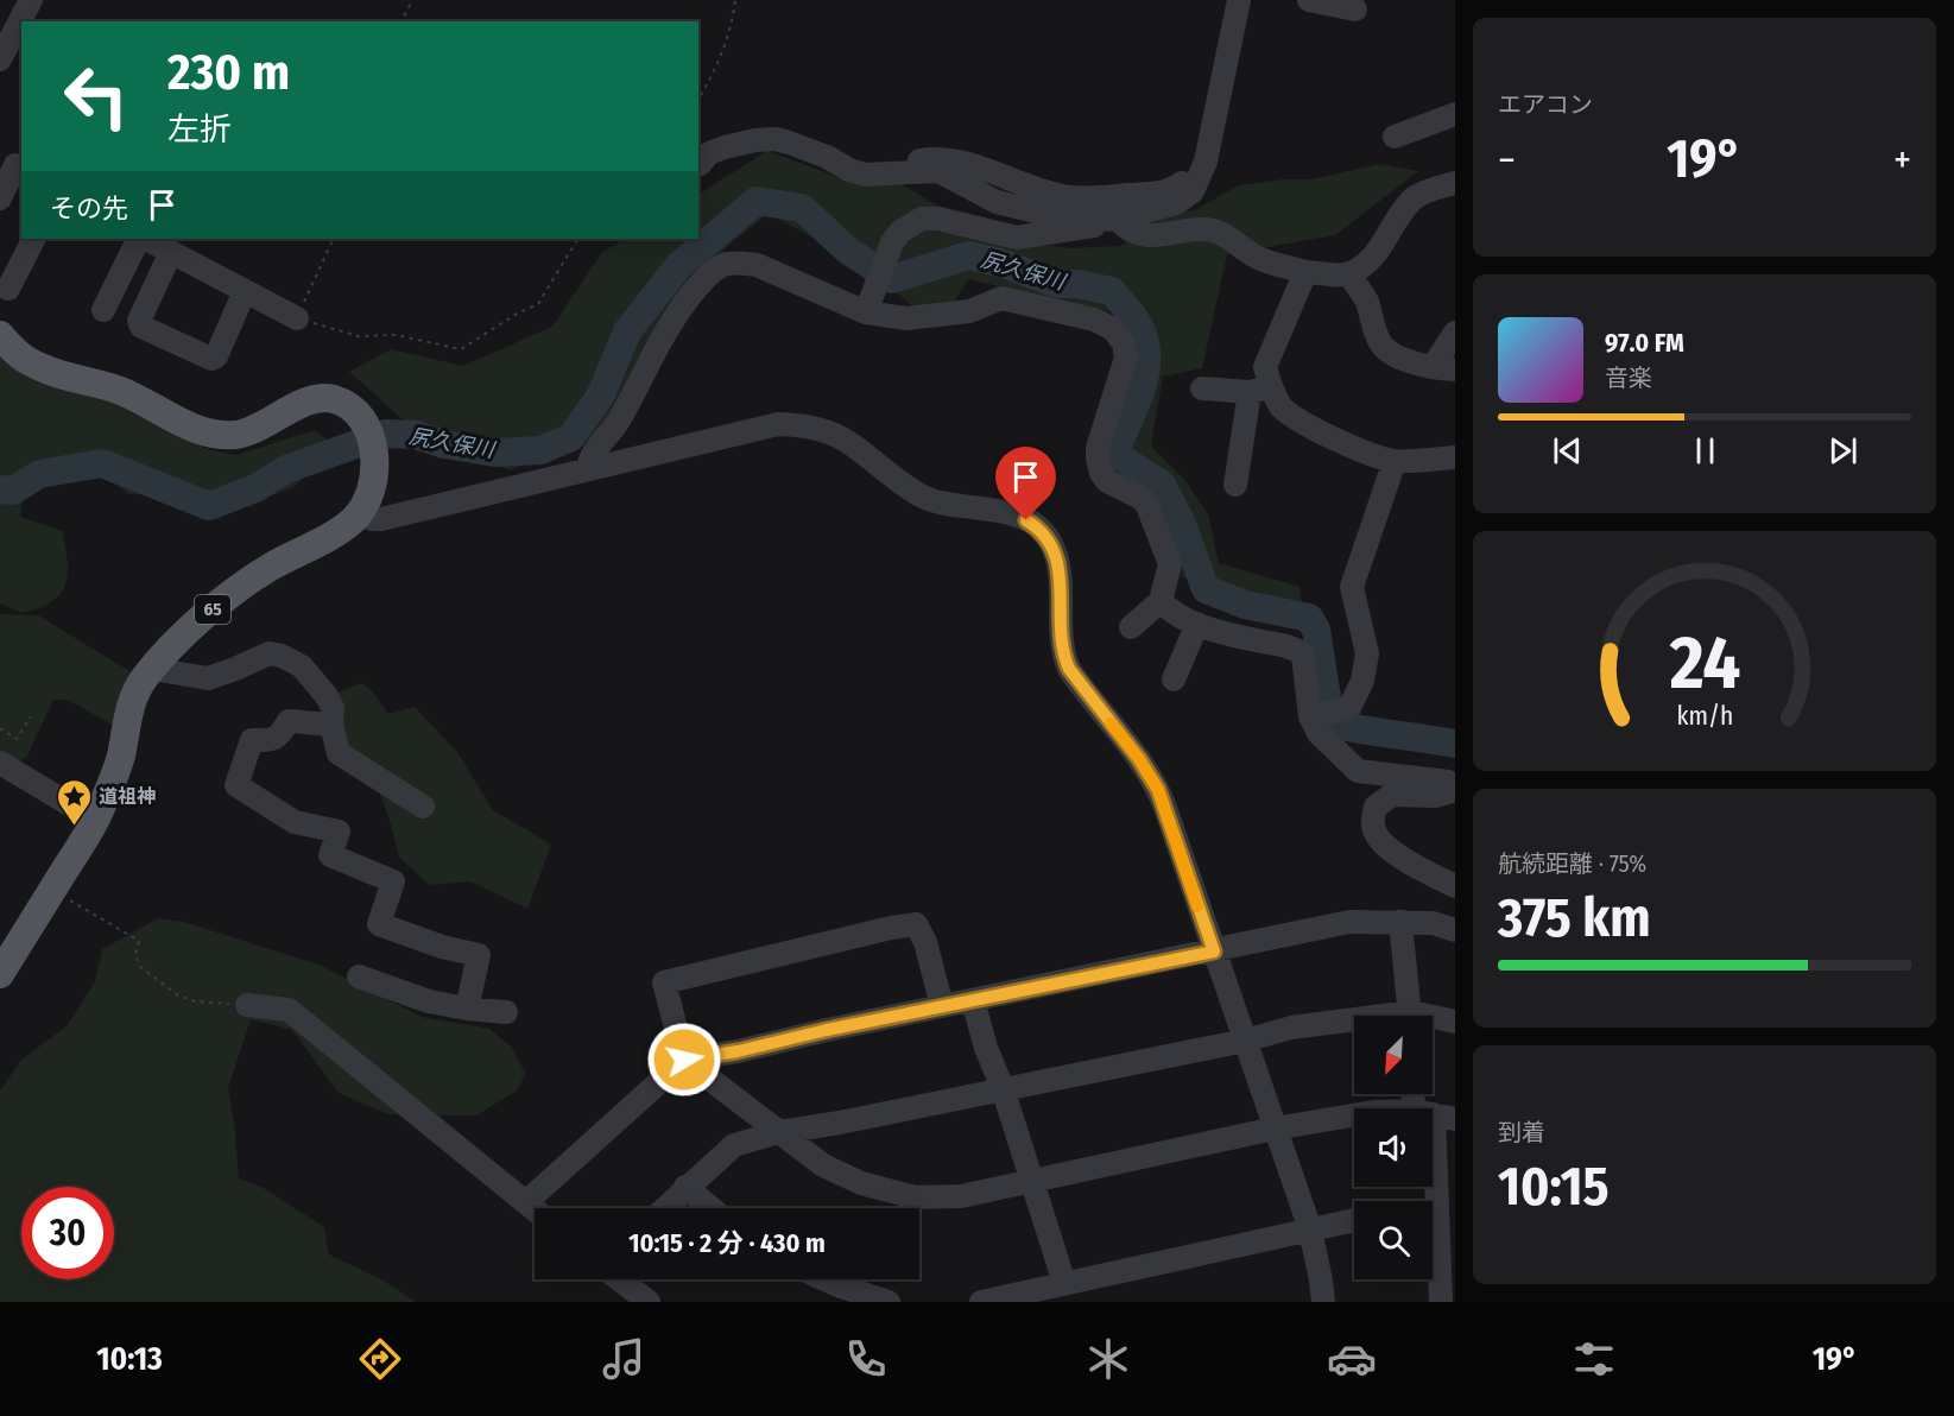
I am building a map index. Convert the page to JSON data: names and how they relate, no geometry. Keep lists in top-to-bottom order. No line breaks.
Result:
{"streets":{"main road":["65"]},"water":["尻久保川"],"places":{"place":["道祖神"]},"north":"bottom left","page":{"tile":["エアコン",["航続距離 · 75%","375 km"],["到着","10:15"]],"turn":["230 m","左折"],"heat":["−","19°","+"],"then":"その先","song":["97.0 FM","音楽"],"limit":"30","trip":"10:15 · 2 分 · 430 m","tabs":["10:13","19°"],"gauge":["24","km/h"]}}
